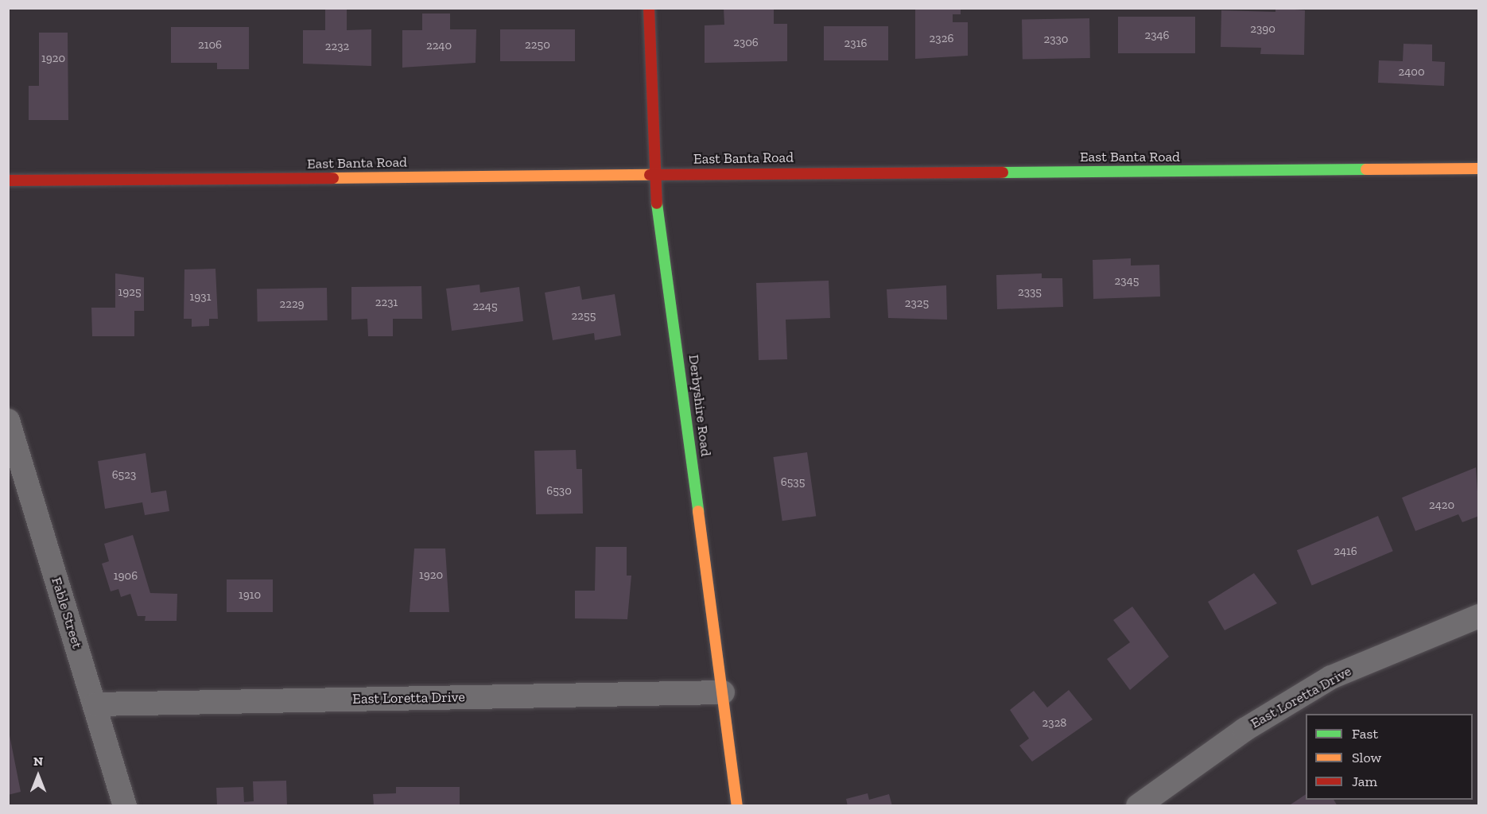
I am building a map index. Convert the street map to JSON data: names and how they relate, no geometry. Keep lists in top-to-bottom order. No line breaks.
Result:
{"streets":{"street":["East Banta Road","Derbyshire Road","Fable Street","East Loretta Drive"]},"crossings":[["East Banta Road","Derbyshire Road"],["Derbyshire Road","East Loretta Drive"],["Fable Street","East Loretta Drive"]],"house_numbers":["2390","2346","2326","2330","2306","2316","2106","2250","2240","2232","1920","2400","2345","1925","2335","1931","2231","2325","2229","2245","2255","6523","6535","6530","2420","2416","1920","1906","1910","2328"],"legend":["Fast","Slow","Jam"],"north":"top"}
